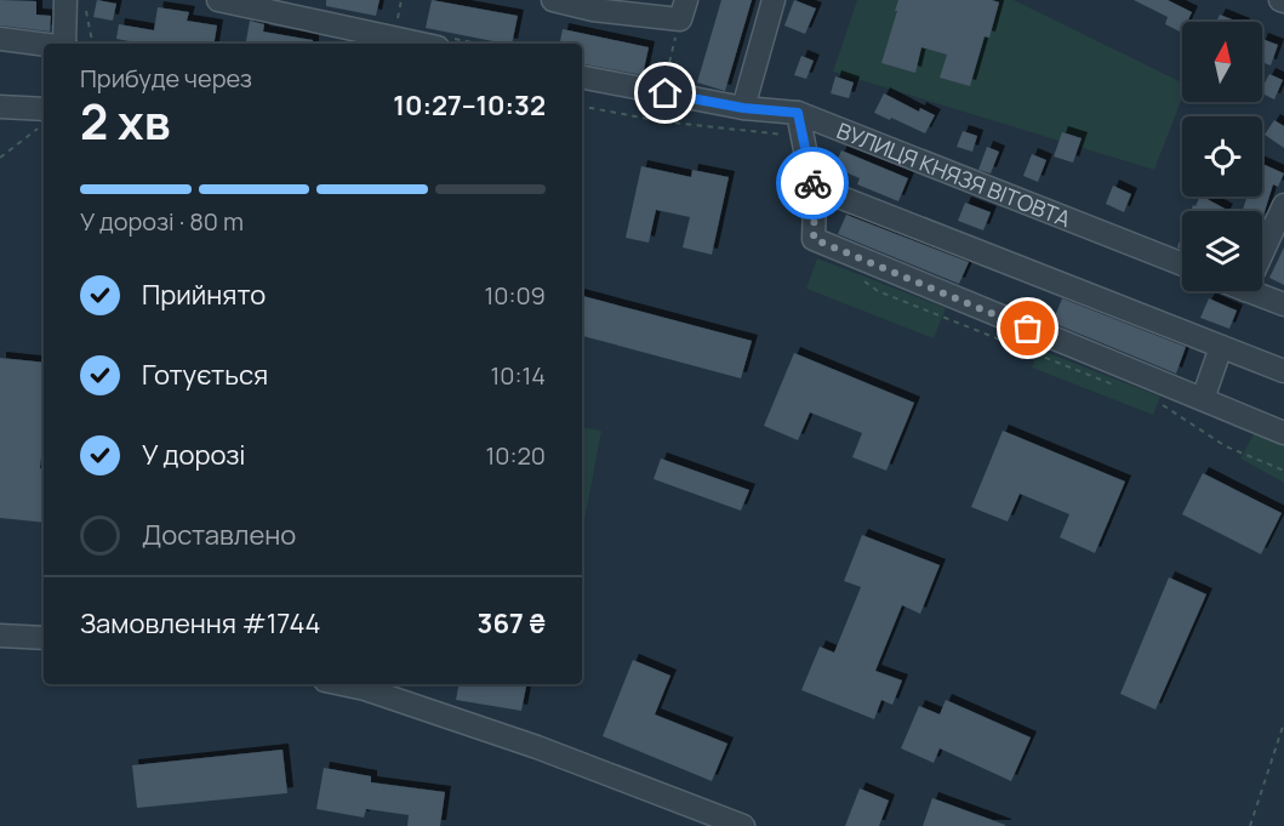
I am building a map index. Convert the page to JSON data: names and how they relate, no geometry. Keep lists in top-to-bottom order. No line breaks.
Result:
{"streets":{"street":["ВУЛИЦЯ КНЯЗЯ ВІТОВТА"]},"north":"top","page":{"heading":["2 хв","Прибуде через","10:27–10:32"],"panel":["Замовлення #1744","367 ₴"],"bar":"У дорозі · 80 m","list":[["Прийнято","10:09"],["Готується","10:14"],["У дорозі","10:20"],"Доставлено"]}}
